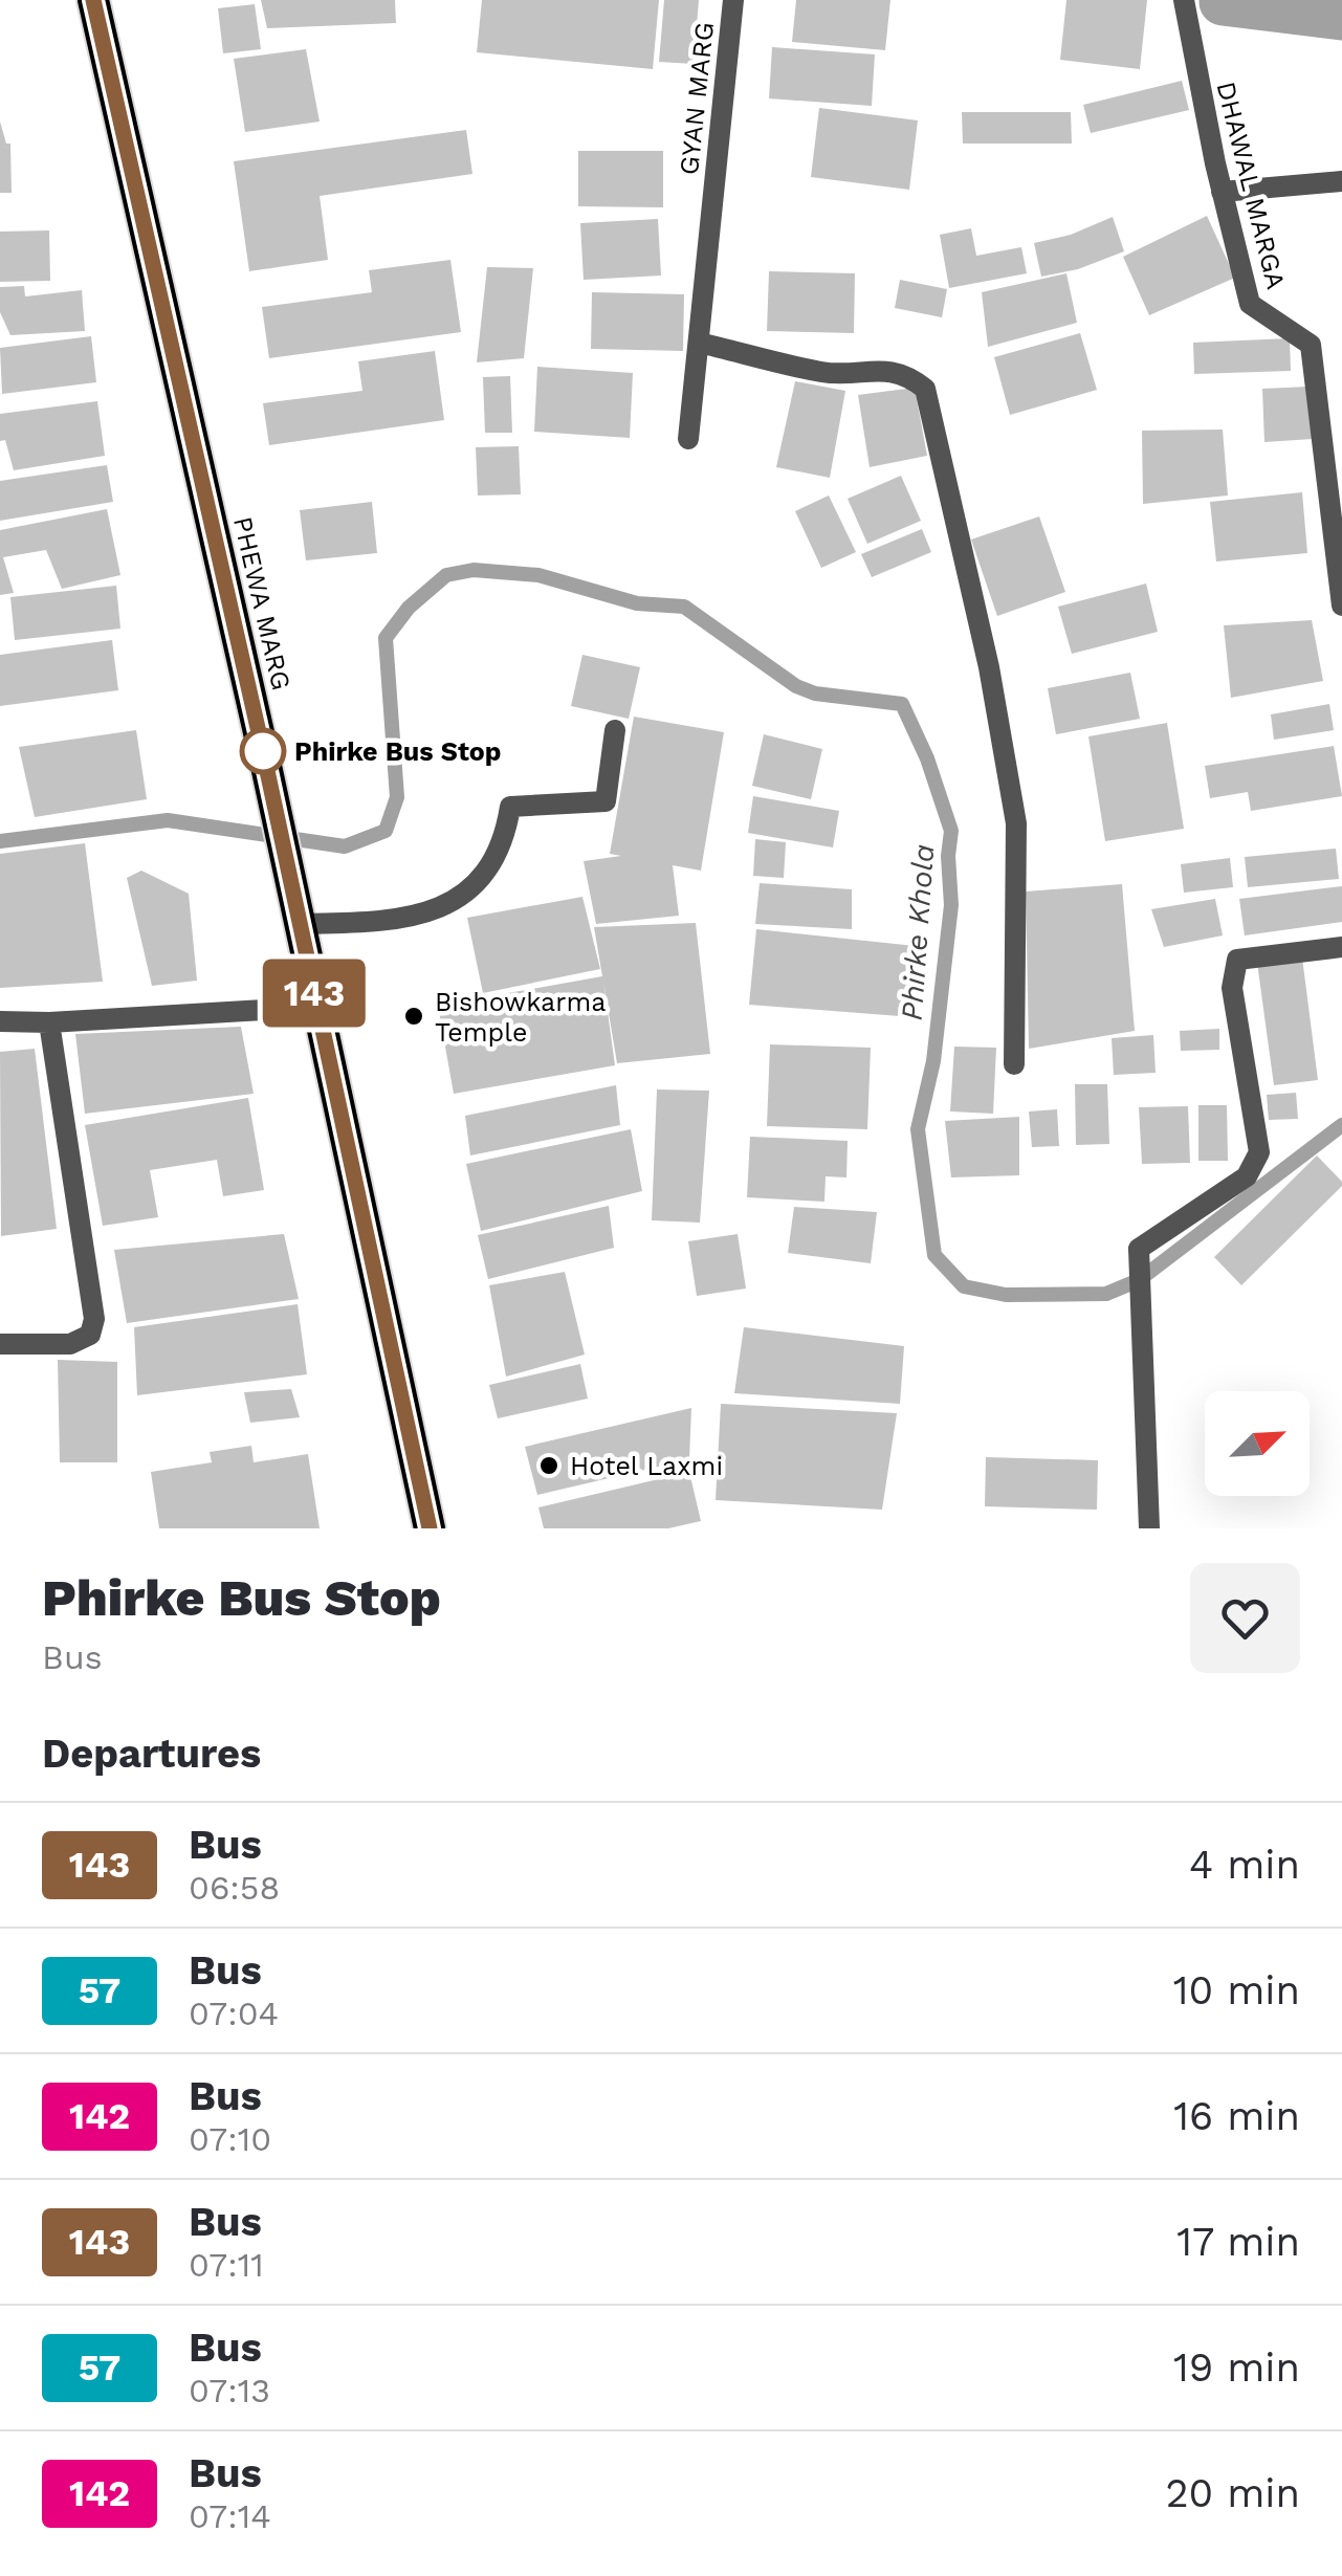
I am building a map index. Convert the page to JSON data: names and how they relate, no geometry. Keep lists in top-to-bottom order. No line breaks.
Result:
{"streets":{"highway":["PHEWA MARG"],"street":["GYAN MARG","DHAWAL MARGA"]},"water":["Phirke Khola"],"places":["Phirke Bus Stop","Bishowkarma Temple","Hotel Laxmi"],"lines":["bus line 143"],"north":"top right","page":{"on_map":"143","heading":[["Phirke Bus Stop","Bus"],"Departures"],"list":[{"mark":"143","name":"Bus","note":"06:58","value":"4 min"},{"mark":"57","name":"Bus","note":"07:04","value":"10 min"},{"mark":"142","name":"Bus","note":"07:10","value":"16 min"},{"mark":"143","name":"Bus","note":"07:11","value":"17 min"},{"mark":"57","name":"Bus","note":"07:13","value":"19 min"},{"mark":"142","name":"Bus","note":"07:14","value":"20 min"}]}}
